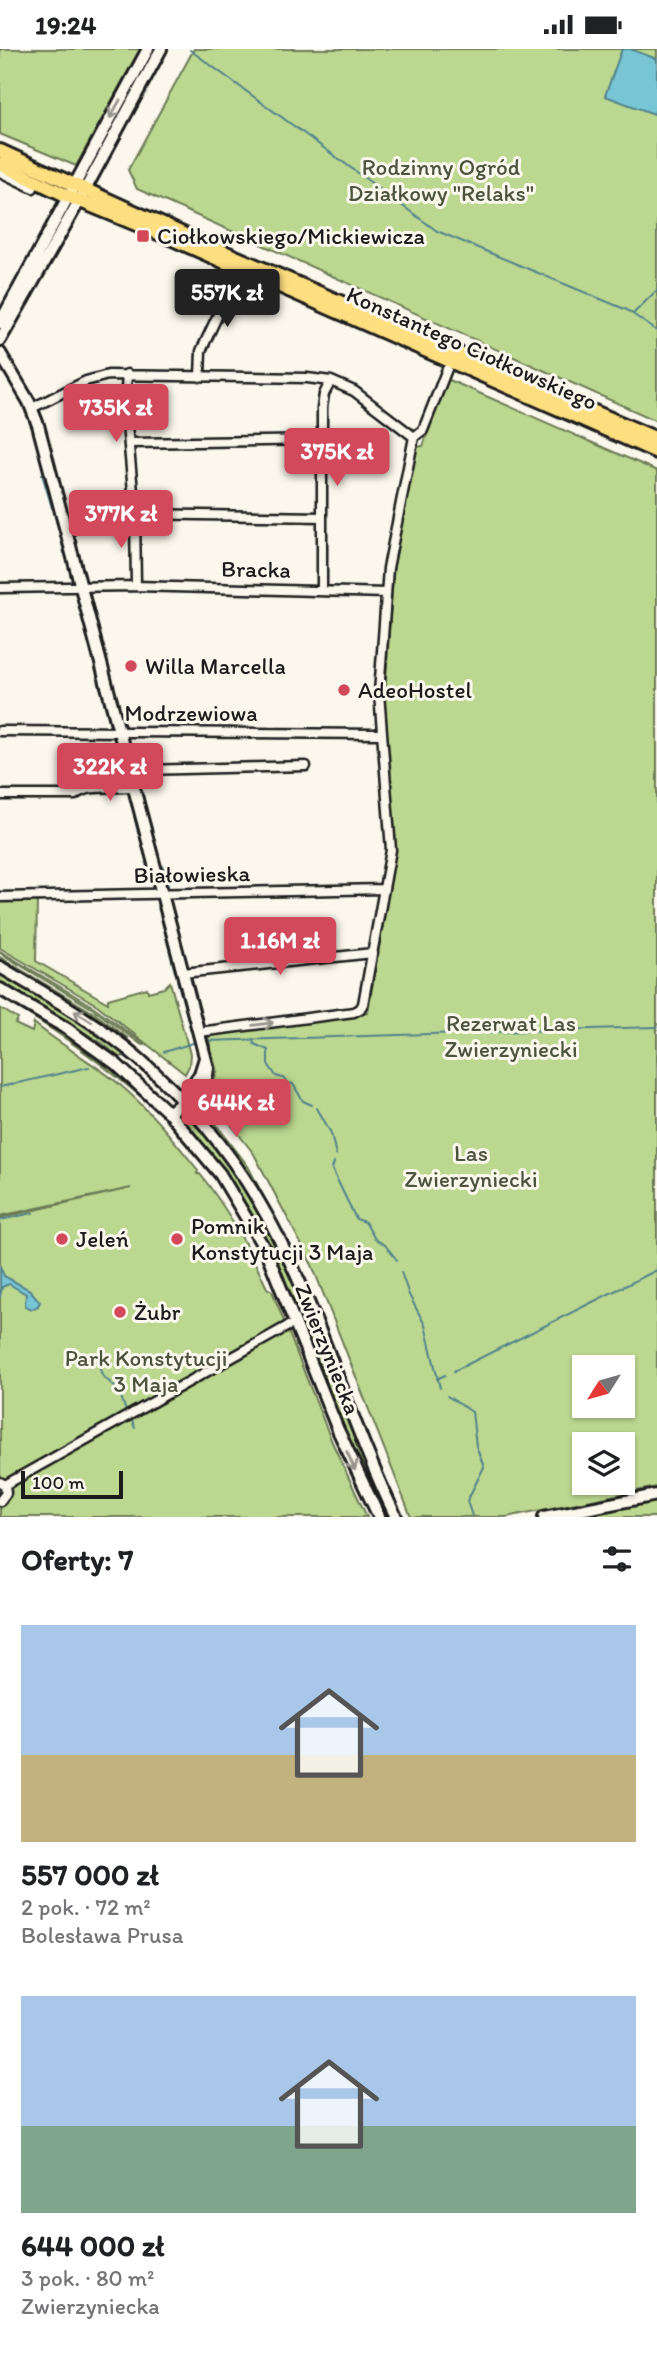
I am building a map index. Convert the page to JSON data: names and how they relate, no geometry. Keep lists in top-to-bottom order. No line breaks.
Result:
{"streets":{"main road":["Konstantego Ciołkowskiego","Zwierzyniecka"],"street":["Bracka","Modrzewiowa","Białowieska"]},"parks":["Rodzinny Ogród Działkowy \"Relaks\"","Rezerwat Las Zwierzyniecki","Las Zwierzyniecki","Park Konstytucji 3 Maja"],"places":{"transit":["Ciołkowskiego/Mickiewicza"],"other":["Willa Marcella","AdeoHostel","Jeleń","Pomnik Konstytucji 3 Maja","Żubr"]},"scale_bar":"100 m","north":"bottom left","page":{"status":"19:24","price":["557K zł","735K zł","375K zł","377K zł","322K zł","1.16M zł","644K zł"],"scale":"100 m","heading":"Oferty: 7","list":[{"name":"557 000 zł","note":"2 pok. · 72 m² · Bolesława Prusa"},{"name":"644 000 zł","note":"3 pok. · 80 m² · Zwierzyniecka"}]}}
